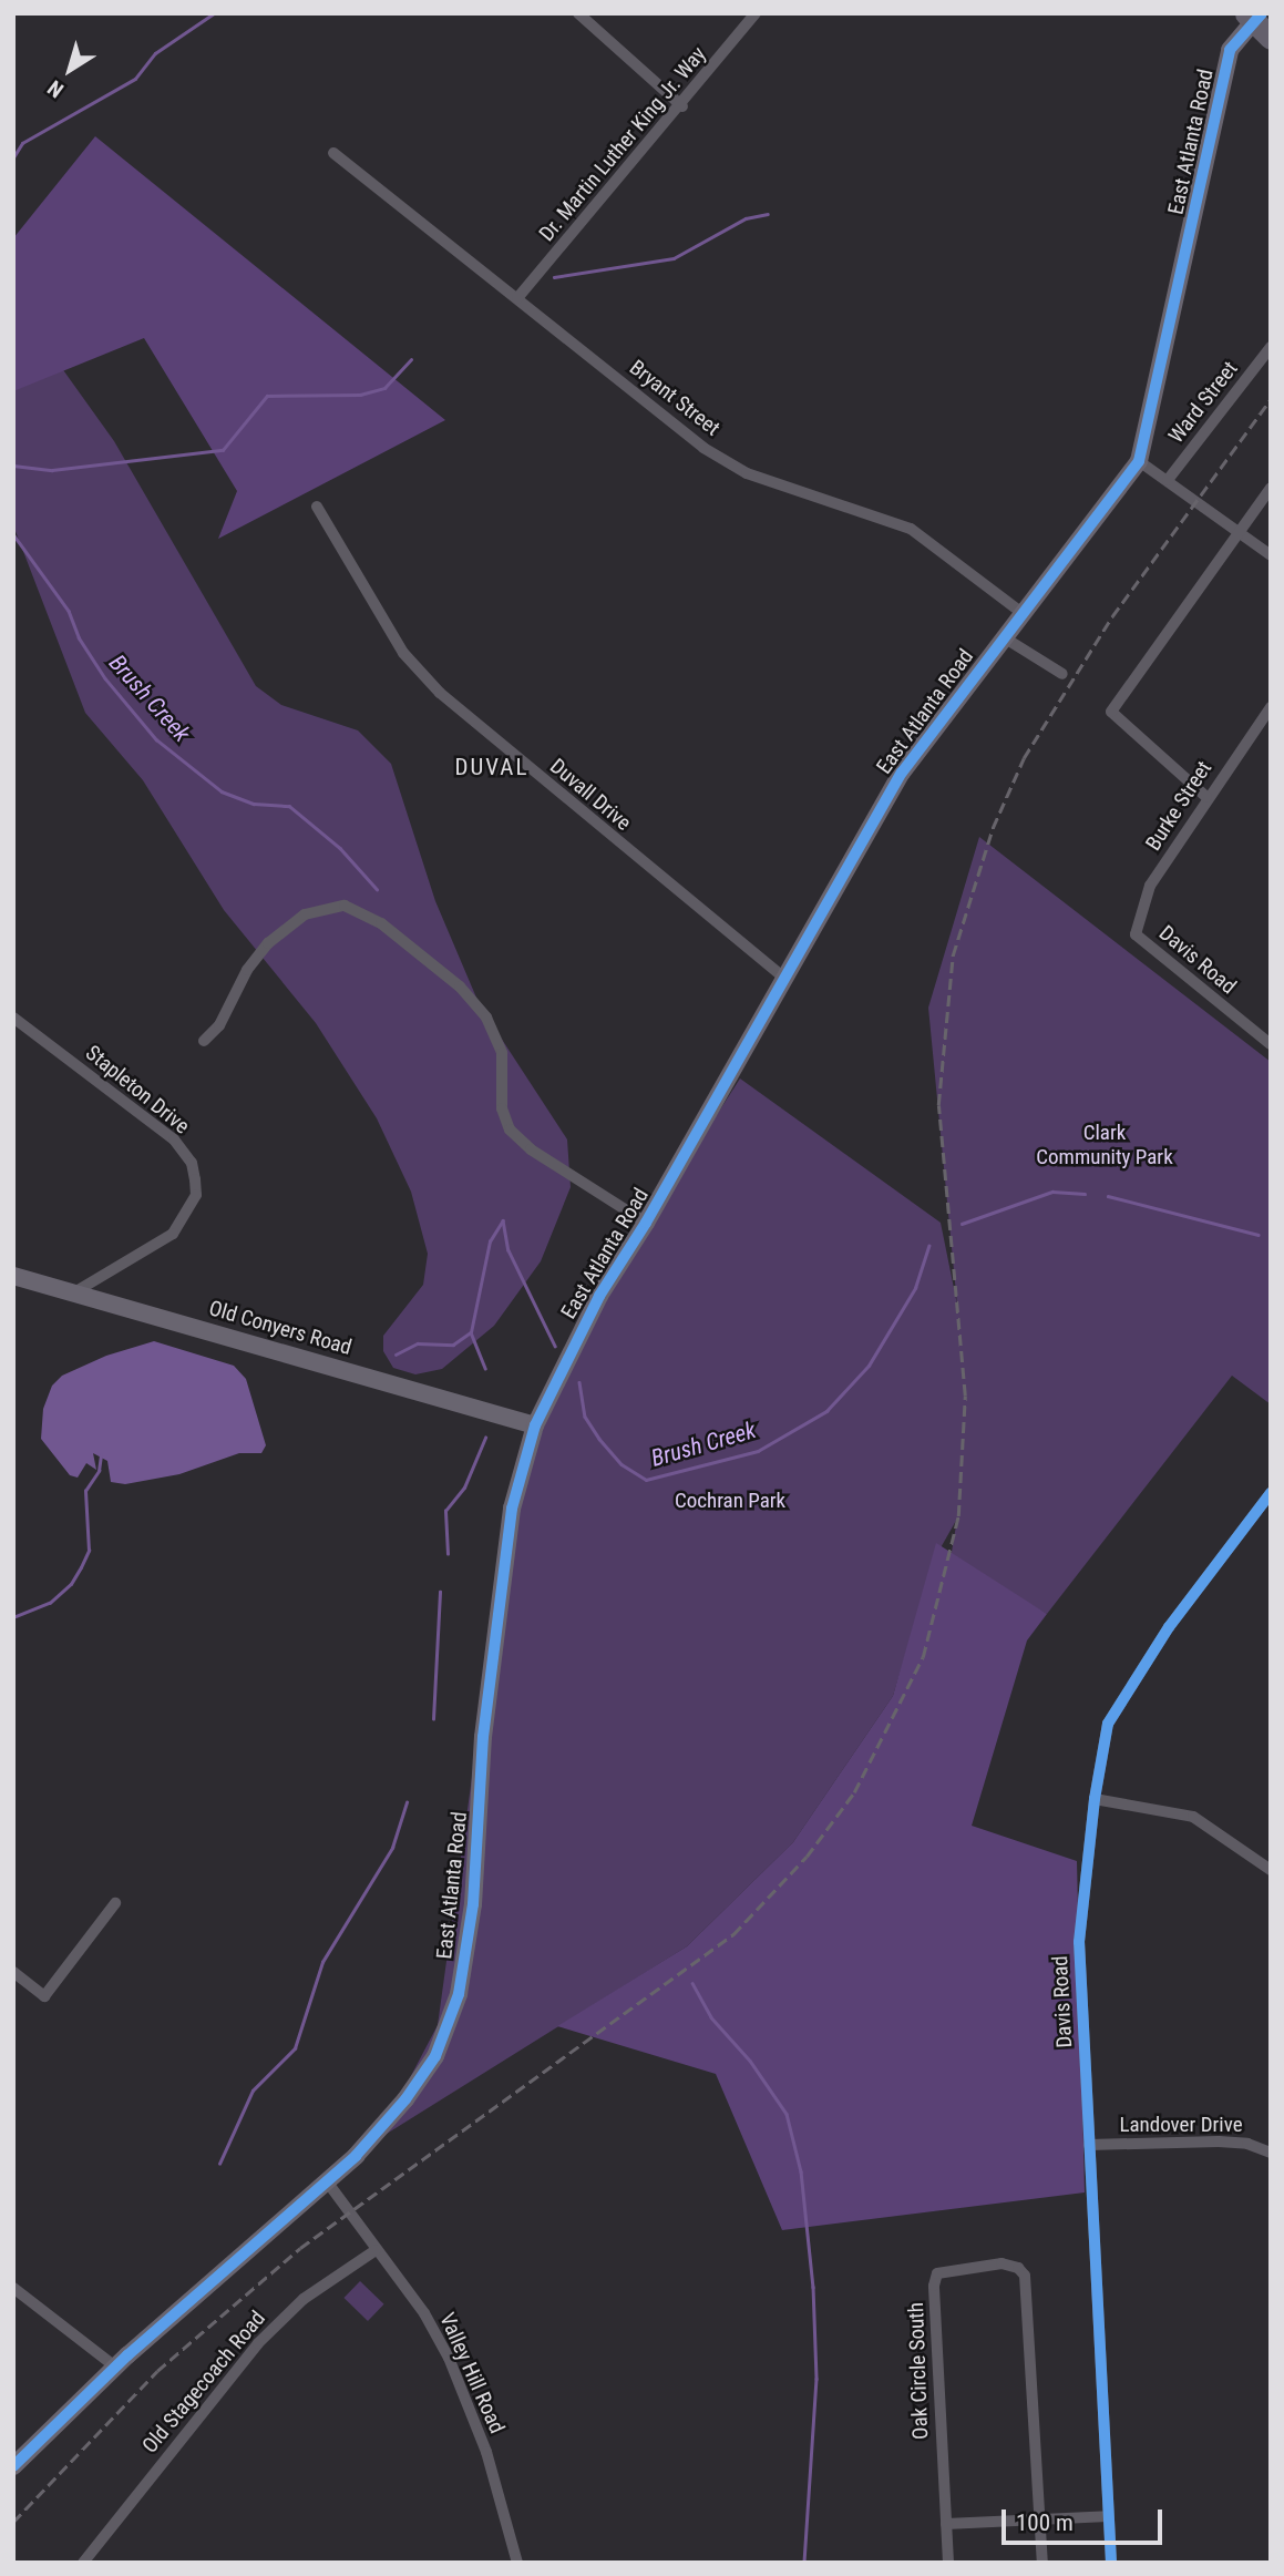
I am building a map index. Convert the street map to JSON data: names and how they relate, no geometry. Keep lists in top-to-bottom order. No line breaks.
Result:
{"streets":{"street":["East Atlanta Road","Dr. Martin Luther King Jr. Way","Bryant Street","Ward Street","Duvall Drive","Burke Street","Davis Road","Stapleton Drive","Old Conyers Road","Landover Drive","Oak Circle South","Valley Hill Road","Old Stagecoach Road"]},"crossings":[["East Atlanta Road","Bryant Street"],["East Atlanta Road","Duvall Drive"],["East Atlanta Road","Old Conyers Road"],["East Atlanta Road","Valley Hill Road"],["Dr. Martin Luther King Jr. Way","Bryant Street"],["Burke Street","Davis Road"],["Davis Road","Landover Drive"],["Stapleton Drive","Old Conyers Road"],["Valley Hill Road","Old Stagecoach Road"]],"districts":["DUVAL"],"water":["Brush Creek"],"parks":["Clark Community Park","Cochran Park"],"scale_bar":"100 m","north":"bottom left"}
